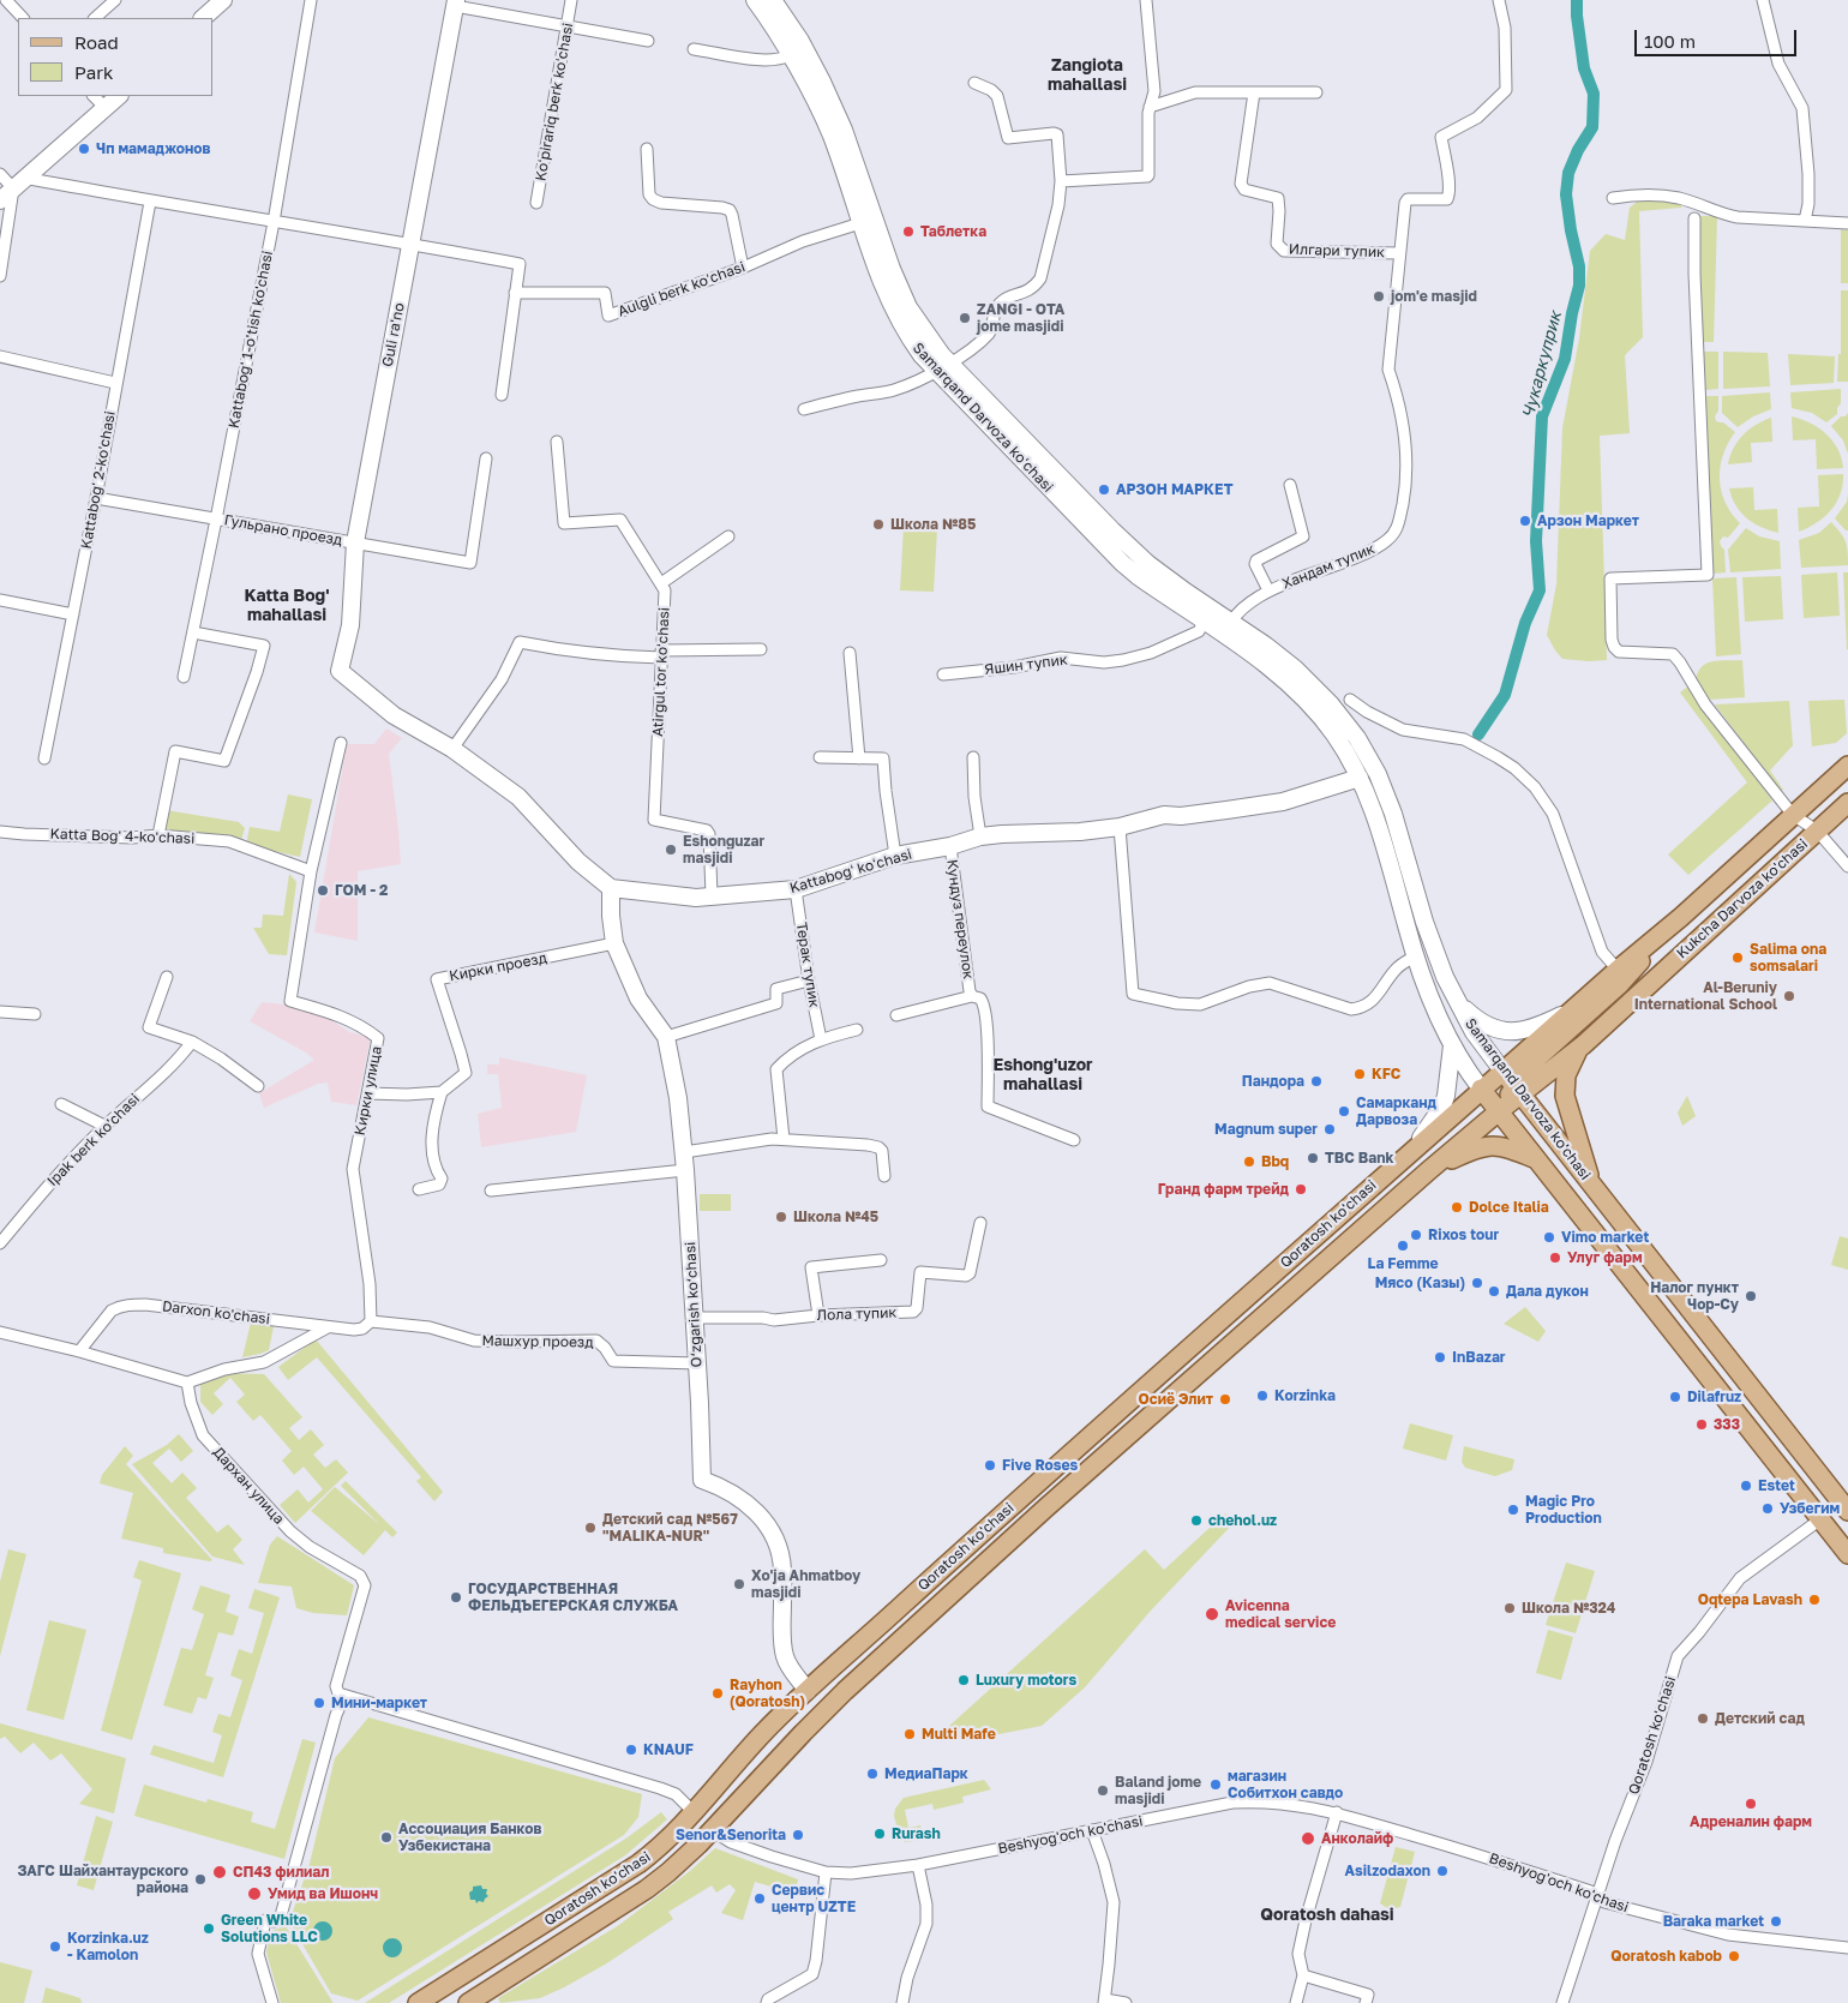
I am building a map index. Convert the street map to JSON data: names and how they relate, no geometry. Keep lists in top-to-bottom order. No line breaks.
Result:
{"streets":{"main road":["Kukcha Darvoza ko'chasi","Samarqand Darvoza ko'chasi","Qoratosh ko'chasi"],"street":["Koʻpirariq berk koʻchasi","Илгари тупик","Aulgli berk koʻchasi","Guli ra'no","Kattabog' 1-o'tish ko'chasi","Samarqand Darvoza koʻchasi","Kattabog' 2-ko'chasi","Гульрано проезд","Хандам тупик","Яшин тупик","Atirgul tor koʻchasi","Katta Bog' 4-ko'chasi","Kattabogʻ koʻchasi","Кундуз переулок","Терак тупик","Кирки проезд","Кирки улица","Ipak berk ko'chasi","O‘zgarish ko‘chasi","Darxon ko'chasi","Лола тупик","Машхур проезд","Дархан улица","Beshyog'och ko'chasi"]},"crossings":[["Илгари тупик","Хандам тупик"],["Aulgli berk koʻchasi","Samarqand Darvoza koʻchasi"],["Guli ra'no","Гульрано проезд"],["Kattabog' 1-o'tish ko'chasi","Гульрано проезд"],["Samarqand Darvoza koʻchasi","Яшин тупик"],["Samarqand Darvoza koʻchasi","Kattabogʻ koʻchasi"],["Samarqand Darvoza koʻchasi","Samarqand Darvoza ko'chasi"],["Kattabog' 2-ko'chasi","Гульрано проезд"],["Хандам тупик","Samarqand Darvoza ko'chasi"],["Atirgul tor koʻchasi","Kattabogʻ koʻchasi"],["Katta Bog' 4-ko'chasi","Кирки улица"],["Kattabogʻ koʻchasi","Кундуз переулок"],["Kattabogʻ koʻchasi","Терак тупик"],["Kattabogʻ koʻchasi","Samarqand Darvoza ko'chasi"],["Kattabogʻ koʻchasi","O‘zgarish ko‘chasi"],["Kukcha Darvoza ko'chasi","Samarqand Darvoza ko'chasi"],["Kukcha Darvoza ko'chasi","Qoratosh ko'chasi"],["Кирки проезд","O‘zgarish ko‘chasi"],["Кирки улица","Darxon ko'chasi"],["Кирки улица","Машхур проезд"],["Samarqand Darvoza ko'chasi","Qoratosh ko'chasi"],["Qoratosh ko'chasi","O‘zgarish ko‘chasi"],["Qoratosh ko'chasi","Beshyog'och ko'chasi"],["O‘zgarish ko‘chasi","Лола тупик"],["O‘zgarish ko‘chasi","Машхур проезд"],["Darxon ko'chasi","Машхур проезд"]],"districts":["Zangiota mahallasi","Katta Bog' mahallasi","Eshong'uzor mahallasi","Qoratosh dahasi"],"water":["Чукаркуприк"],"places":["Чп мамаджонов","Таблетка","jom'e masjid","ZANGI - OTA jome masjidi","АРЗОН МАРКЕТ","Арзон Маркет","Школа №85","Eshonguzar masjidi","ГОМ - 2","Salima ona somsalari","Al-Beruniy International School","KFC","Пандора","Самарканд Дарвоза","Magnum super","TBC Bank","Bbq","Гранд фарм трейд","Dolce Italia","Школа №45","Rixos tour","Vimo market","La Femme","Улуг фарм","Мясо (Казы)","Дала дукон","Налог пункт Чор-Су","InBazar","Korzinka","Dilafruz","Осиё Элит","333","Five Roses","Estet","Узбегим","Magic Pro Production","chehol.uz","Детский сад №567 \"MALIKA-NUR\"","Xo'ja Ahmatboy masjidi","ГОСУДАРСТВЕННАЯ ФЕЛЬДЪЕГЕРСКАЯ СЛУЖБА","Oqtepa Lavash","Школа №324","Avicenna medical service","Luxury motors","Rayhon (Qoratosh)","Мини-маркет","Детский сад","Multi Mafe","KNAUF","МедиаПарк","магазин Собитхон савдо","Baland jome masjidi","Адреналин фарм","Rurash","Senor&Senorita","Ассоциация Банков Узбекистана","Анколайф","Asilzodaxon","СП43 филиал","ЗАГС Шайхантаурского района","Умид ва Ишонч","Сервис центр UZTE","Baraka market","Green White Solutions LLC","Korzinka.uz - Kamolon","Qoratosh kabob"],"legend":["Road","Park"],"scale_bar":"100 m"}
